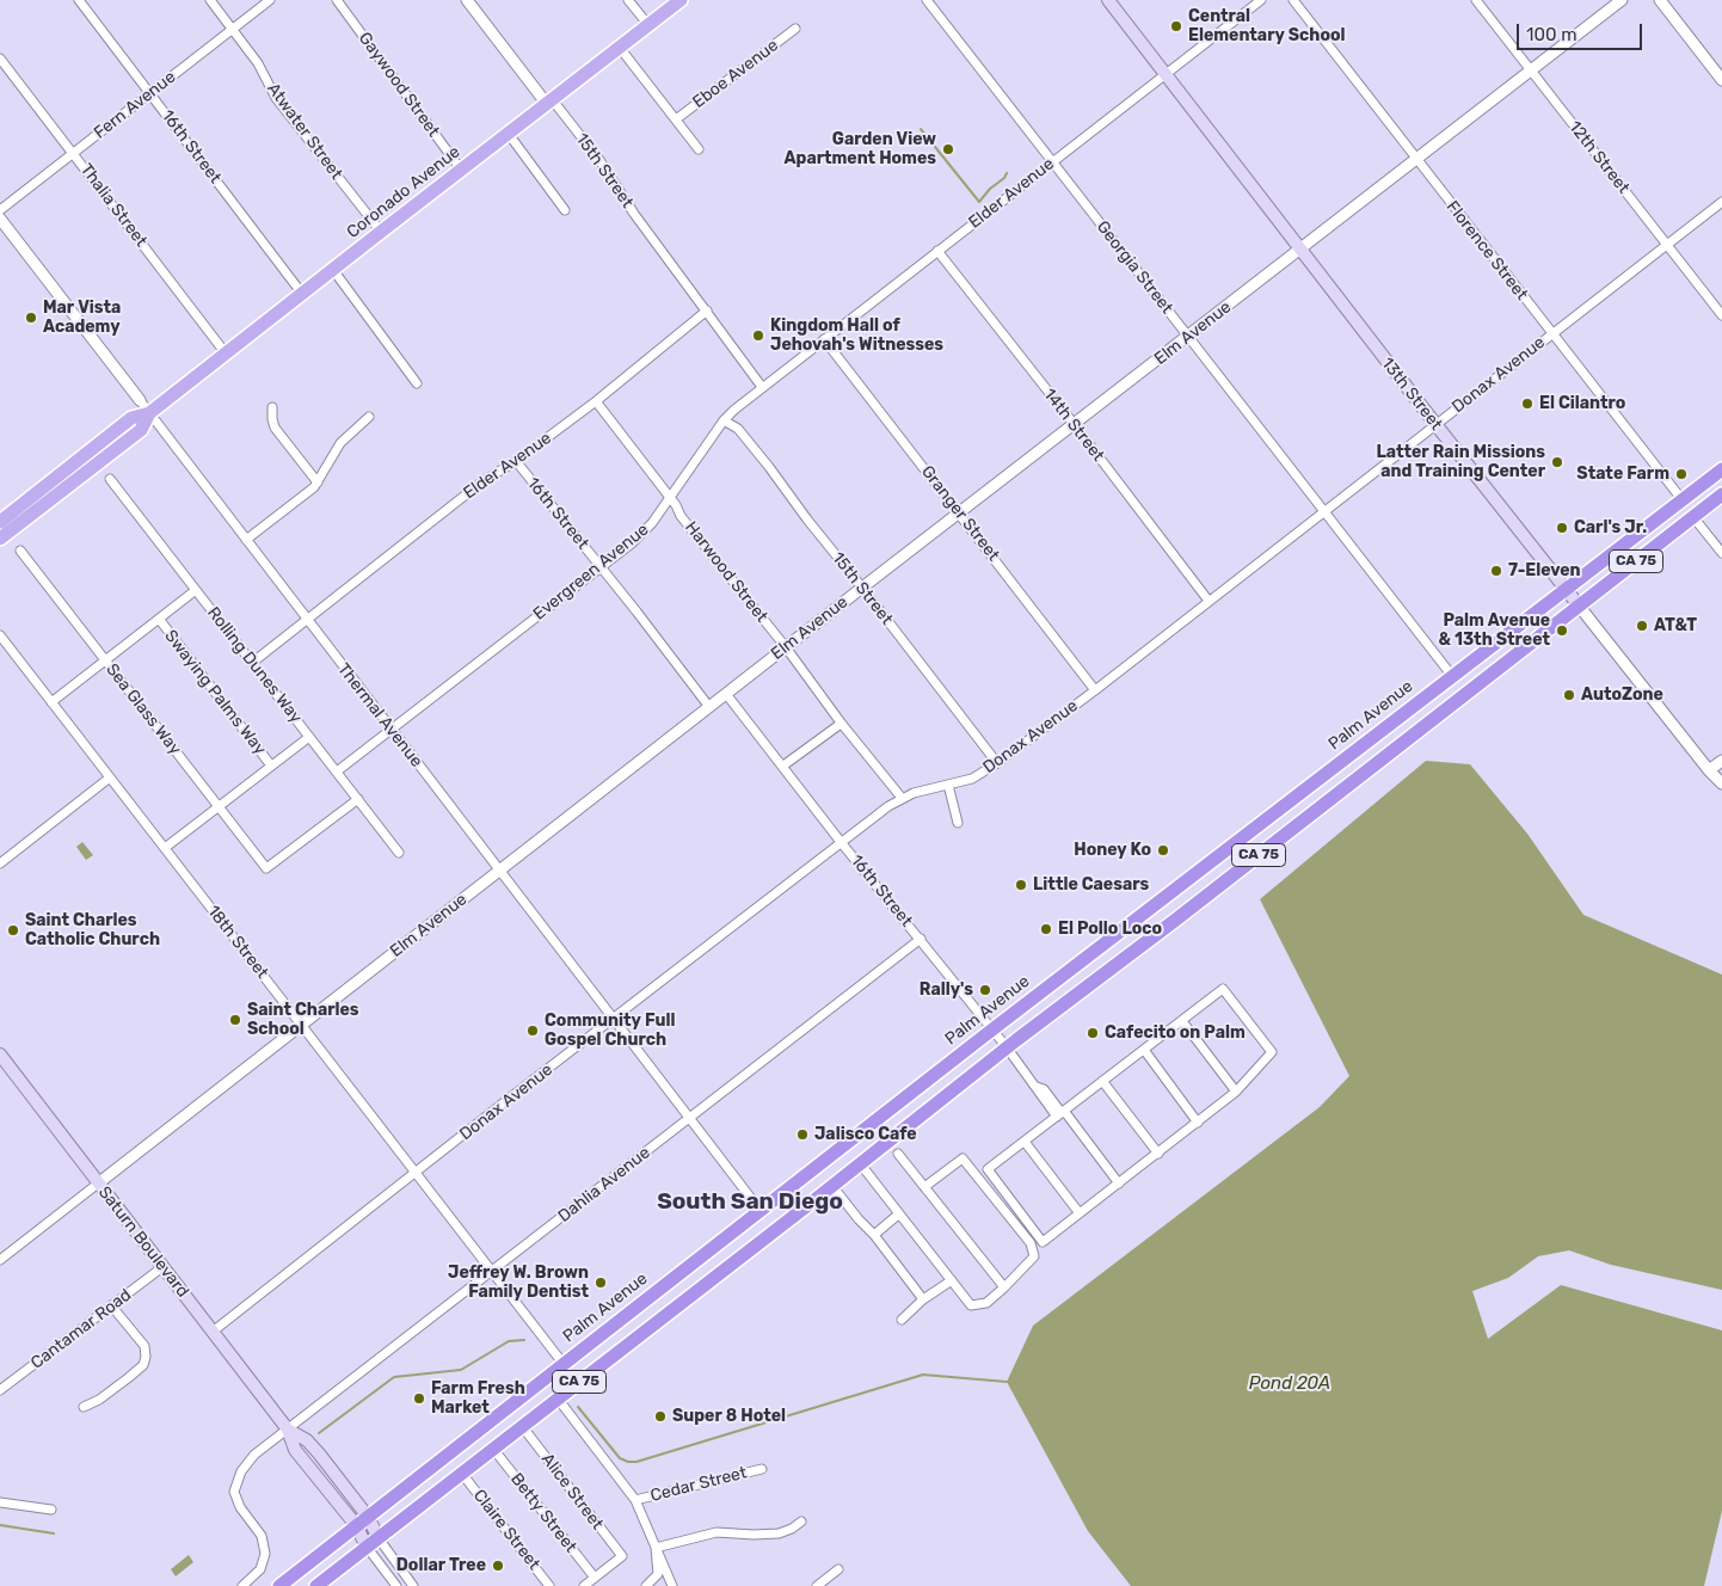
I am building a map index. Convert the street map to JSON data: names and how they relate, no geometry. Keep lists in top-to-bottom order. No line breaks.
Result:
{"streets":{"highway":["CA 75","Palm Avenue"],"main road":["Coronado Avenue","13th Street","Saturn Boulevard"],"street":["Eboe Avenue","Gaywood Street","Fern Avenue","Atwater Street","16th Street","12th Street","15th Street","Elder Avenue","Thalia Street","Florence Street","Georgia Street","Elm Avenue","Donax Avenue","14th Street","Granger Street","Evergreen Avenue","Harwood Street","Rolling Dunes Way","Swaying Palms Way","Sea Glass Way","Thermal Avenue","18th Street","Dahlia Avenue","Cantamar Road","Cedar Street","Alice Street","Betty Street","Claire Street"]},"crossings":[["Gaywood Street","Coronado Avenue"],["Fern Avenue","Atwater Street"],["Fern Avenue","16th Street"],["Fern Avenue","Thalia Street"],["Atwater Street","Coronado Avenue"],["16th Street","Coronado Avenue"],["16th Street","Elder Avenue"],["16th Street","Elm Avenue"],["16th Street","Donax Avenue"],["16th Street","CA 75"],["16th Street","Evergreen Avenue"],["16th Street","Palm Avenue"],["16th Street","Dahlia Avenue"],["12th Street","Elm Avenue"],["12th Street","Donax Avenue"],["15th Street","Coronado Avenue"],["15th Street","Elder Avenue"],["15th Street","Elm Avenue"],["15th Street","Donax Avenue"],["15th Street","Evergreen Avenue"],["Coronado Avenue","Thalia Street"],["Coronado Avenue","Thermal Avenue"],["Elder Avenue","Georgia Street"],["Elder Avenue","13th Street"],["Elder Avenue","14th Street"],["Elder Avenue","Granger Street"],["Elder Avenue","Evergreen Avenue"],["Elder Avenue","Harwood Street"],["Elder Avenue","Rolling Dunes Way"],["Elder Avenue","Thermal Avenue"],["Florence Street","Elm Avenue"],["Florence Street","Donax Avenue"],["Florence Street","Palm Avenue"],["Georgia Street","Elm Avenue"],["Georgia Street","Donax Avenue"],["Georgia Street","Palm Avenue"],["Elm Avenue","13th Street"],["Elm Avenue","14th Street"],["Elm Avenue","Granger Street"],["Elm Avenue","Harwood Street"],["Elm Avenue","Thermal Avenue"],["Elm Avenue","18th Street"],["Elm Avenue","Saturn Boulevard"],["Donax Avenue","13th Street"],["Donax Avenue","14th Street"],["Donax Avenue","Granger Street"],["Donax Avenue","Harwood Street"],["Donax Avenue","Thermal Avenue"],["Donax Avenue","18th Street"],["Donax Avenue","Saturn Boulevard"],["13th Street","CA 75"],["13th Street","Palm Avenue"],["CA 75","Saturn Boulevard"],["CA 75","Alice Street"],["CA 75","Betty Street"],["CA 75","Claire Street"],["Evergreen Avenue","Harwood Street"],["Evergreen Avenue","Rolling Dunes Way"],["Evergreen Avenue","Thermal Avenue"],["Rolling Dunes Way","Sea Glass Way"],["Thermal Avenue","Palm Avenue"],["Thermal Avenue","Dahlia Avenue"],["Palm Avenue","18th Street"],["Palm Avenue","Saturn Boulevard"],["18th Street","Dahlia Avenue"],["Dahlia Avenue","Saturn Boulevard"],["Saturn Boulevard","Cantamar Road"],["Alice Street","Betty Street"]],"districts":["South San Diego"],"water":["Pond 20A"],"places":["Central Elementary School","Garden View Apartment Homes","Mar Vista Academy","Kingdom Hall of Jehovah's Witnesses","El Cilantro","Latter Rain Missions and Training Center","State Farm","Carl's Jr.","7-Eleven","AT&T","Palm Avenue & 13th Street","AutoZone","Honey Ko","Little Caesars","El Pollo Loco","Saint Charles Catholic Church","Rally's","Saint Charles School","Community Full Gospel Church","Cafecito on Palm","Jalisco Cafe","Jeffrey W. Brown Family Dentist","Farm Fresh Market","Super 8 Hotel","Dollar Tree"],"scale_bar":"100 m"}
